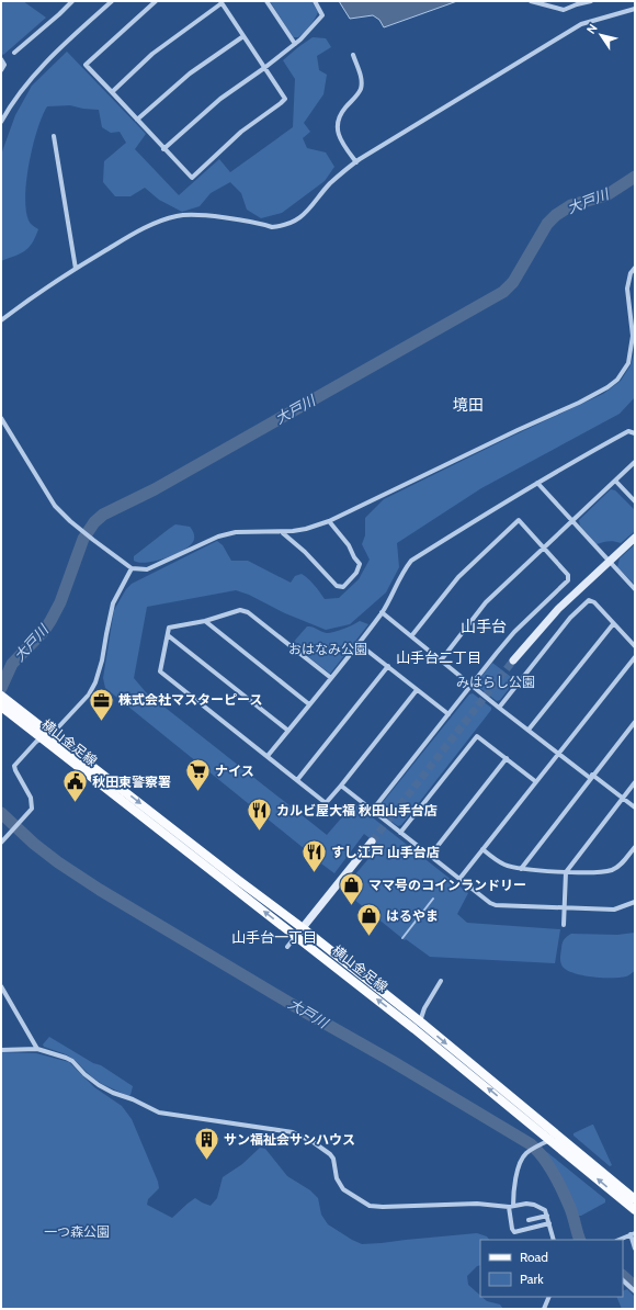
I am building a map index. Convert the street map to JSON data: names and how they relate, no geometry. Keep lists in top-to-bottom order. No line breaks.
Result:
{"streets":{"main road":["横山金足線"]},"districts":["境田","山手台","山手台二丁目","山手台一丁目"],"water":["大戸川"],"parks":["おはなみ公園","みはらし公園","一つ森公園"],"places":{"office":["株式会社マスターピース"],"supermarket":["ナイス"],"public building":["秋田東警察署"],"restaurant":["カルビ屋大福 秋田山手台店","すし江戸 山手台店"],"shop":["ママ号のコインランドリー","はるやま"],"building":["サン福祉会サンハウス"]},"legend":["Road","Park"],"north":"top left"}
